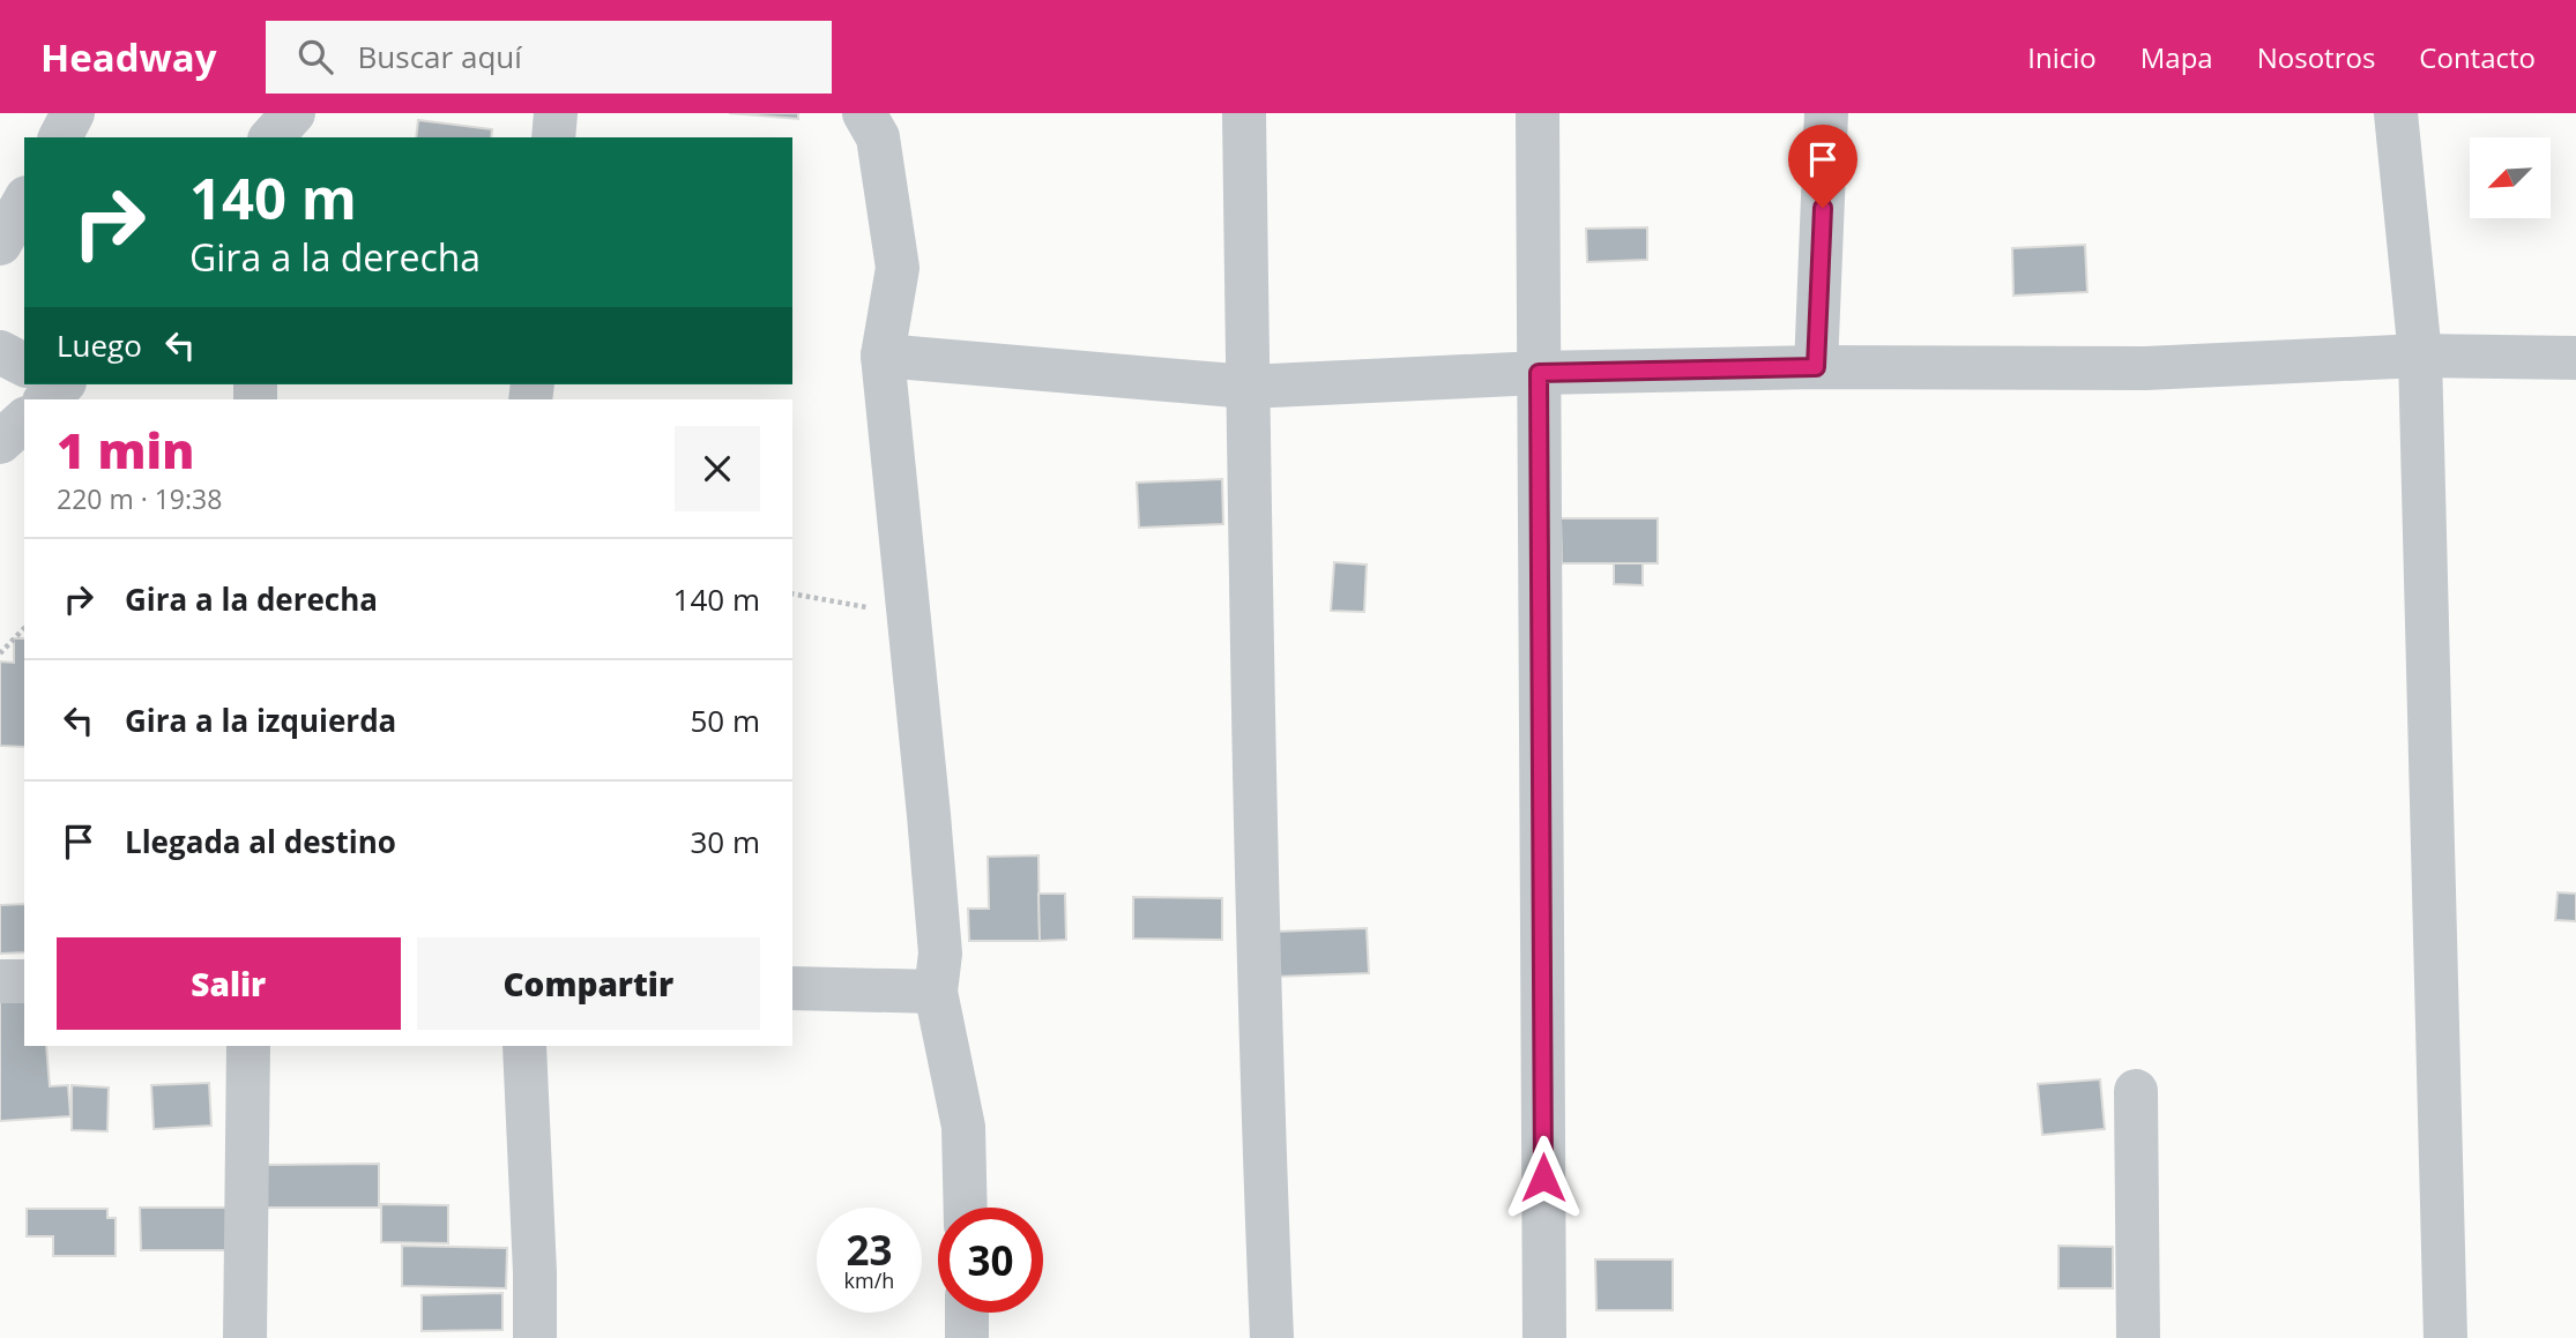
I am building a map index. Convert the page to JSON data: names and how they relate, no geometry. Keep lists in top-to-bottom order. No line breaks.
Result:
{"north":"bottom left","page":{"header":"Headway","search":"Buscar aquí","nav":["Inicio","Mapa","Nosotros","Contacto"],"turn":["140 m","Gira a la derecha"],"then":"Luego","heading":["1 min","220 m · 19:38"],"list":[{"name":"Gira a la derecha","value":"140 m"},{"name":"Gira a la izquierda","value":"50 m"},{"name":"Llegada al destino","value":"30 m"}],"buttons":["Salir","Compartir"],"speed":"23 km/h","limit":"30"}}
